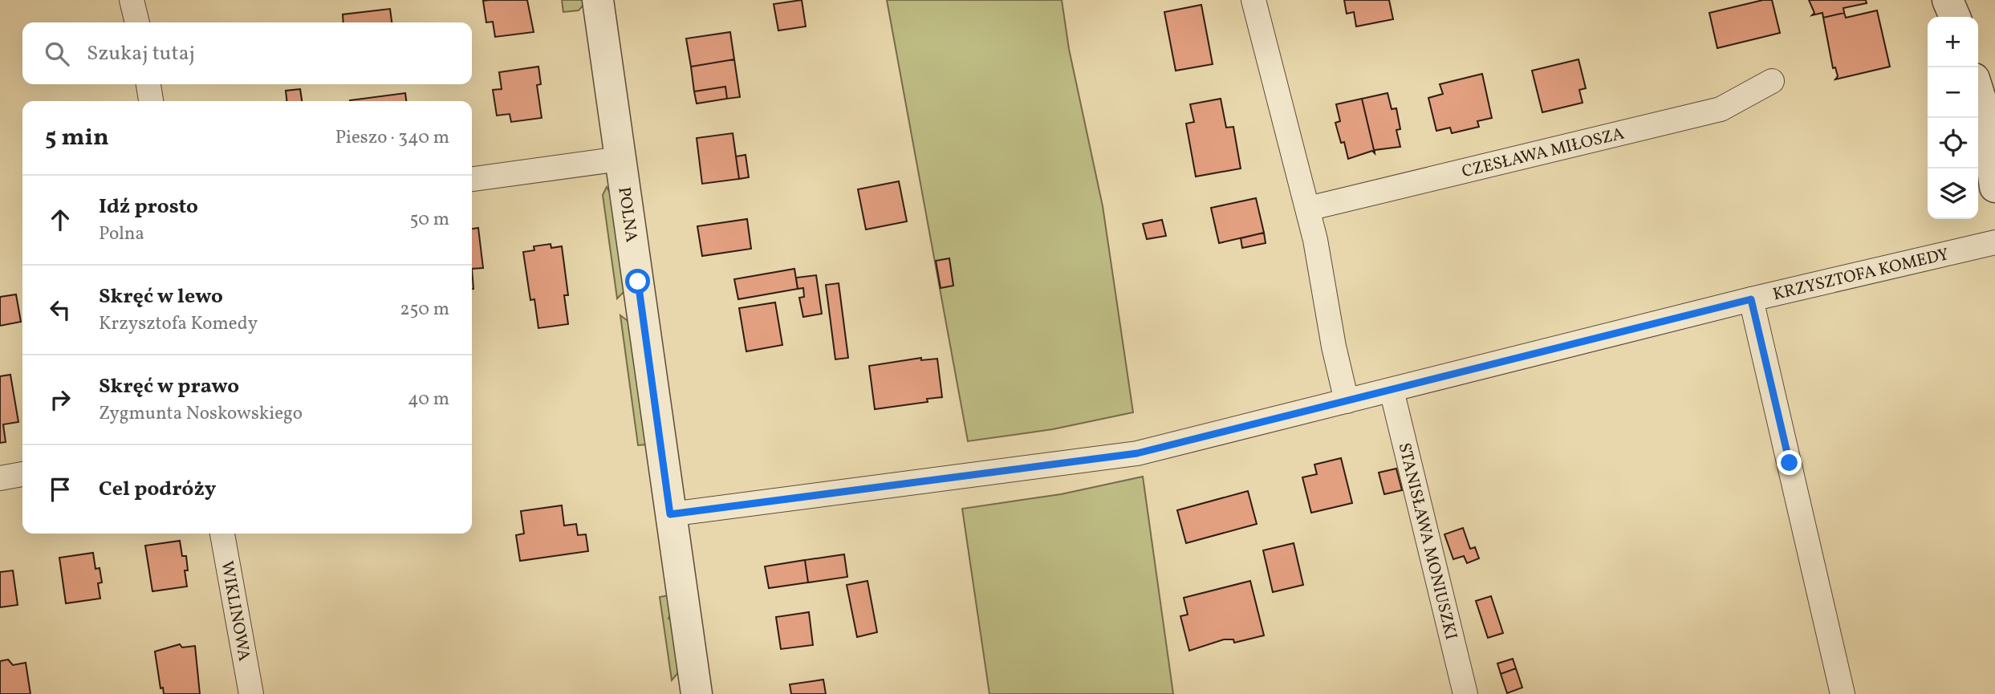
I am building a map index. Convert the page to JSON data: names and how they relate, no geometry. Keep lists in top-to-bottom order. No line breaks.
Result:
{"streets":{"street":["CZESŁAWA MIŁOSZA","POLNA","KRZYSZTOFA KOMEDY","STANISŁAWA MONIUSZKI","WIKLINOWA"]},"crossings":[["POLNA","KRZYSZTOFA KOMEDY"],["KRZYSZTOFA KOMEDY","STANISŁAWA MONIUSZKI"]],"page":{"map_buttons":["+","−"],"search":"Szukaj tutaj","heading":["5 min","Pieszo · 340 m"],"list":[["Idź prosto","Polna","50 m"],["Skręć w lewo","Krzysztofa Komedy","250 m"],["Skręć w prawo","Zygmunta Noskowskiego","40 m"],"Cel podróży"]}}
